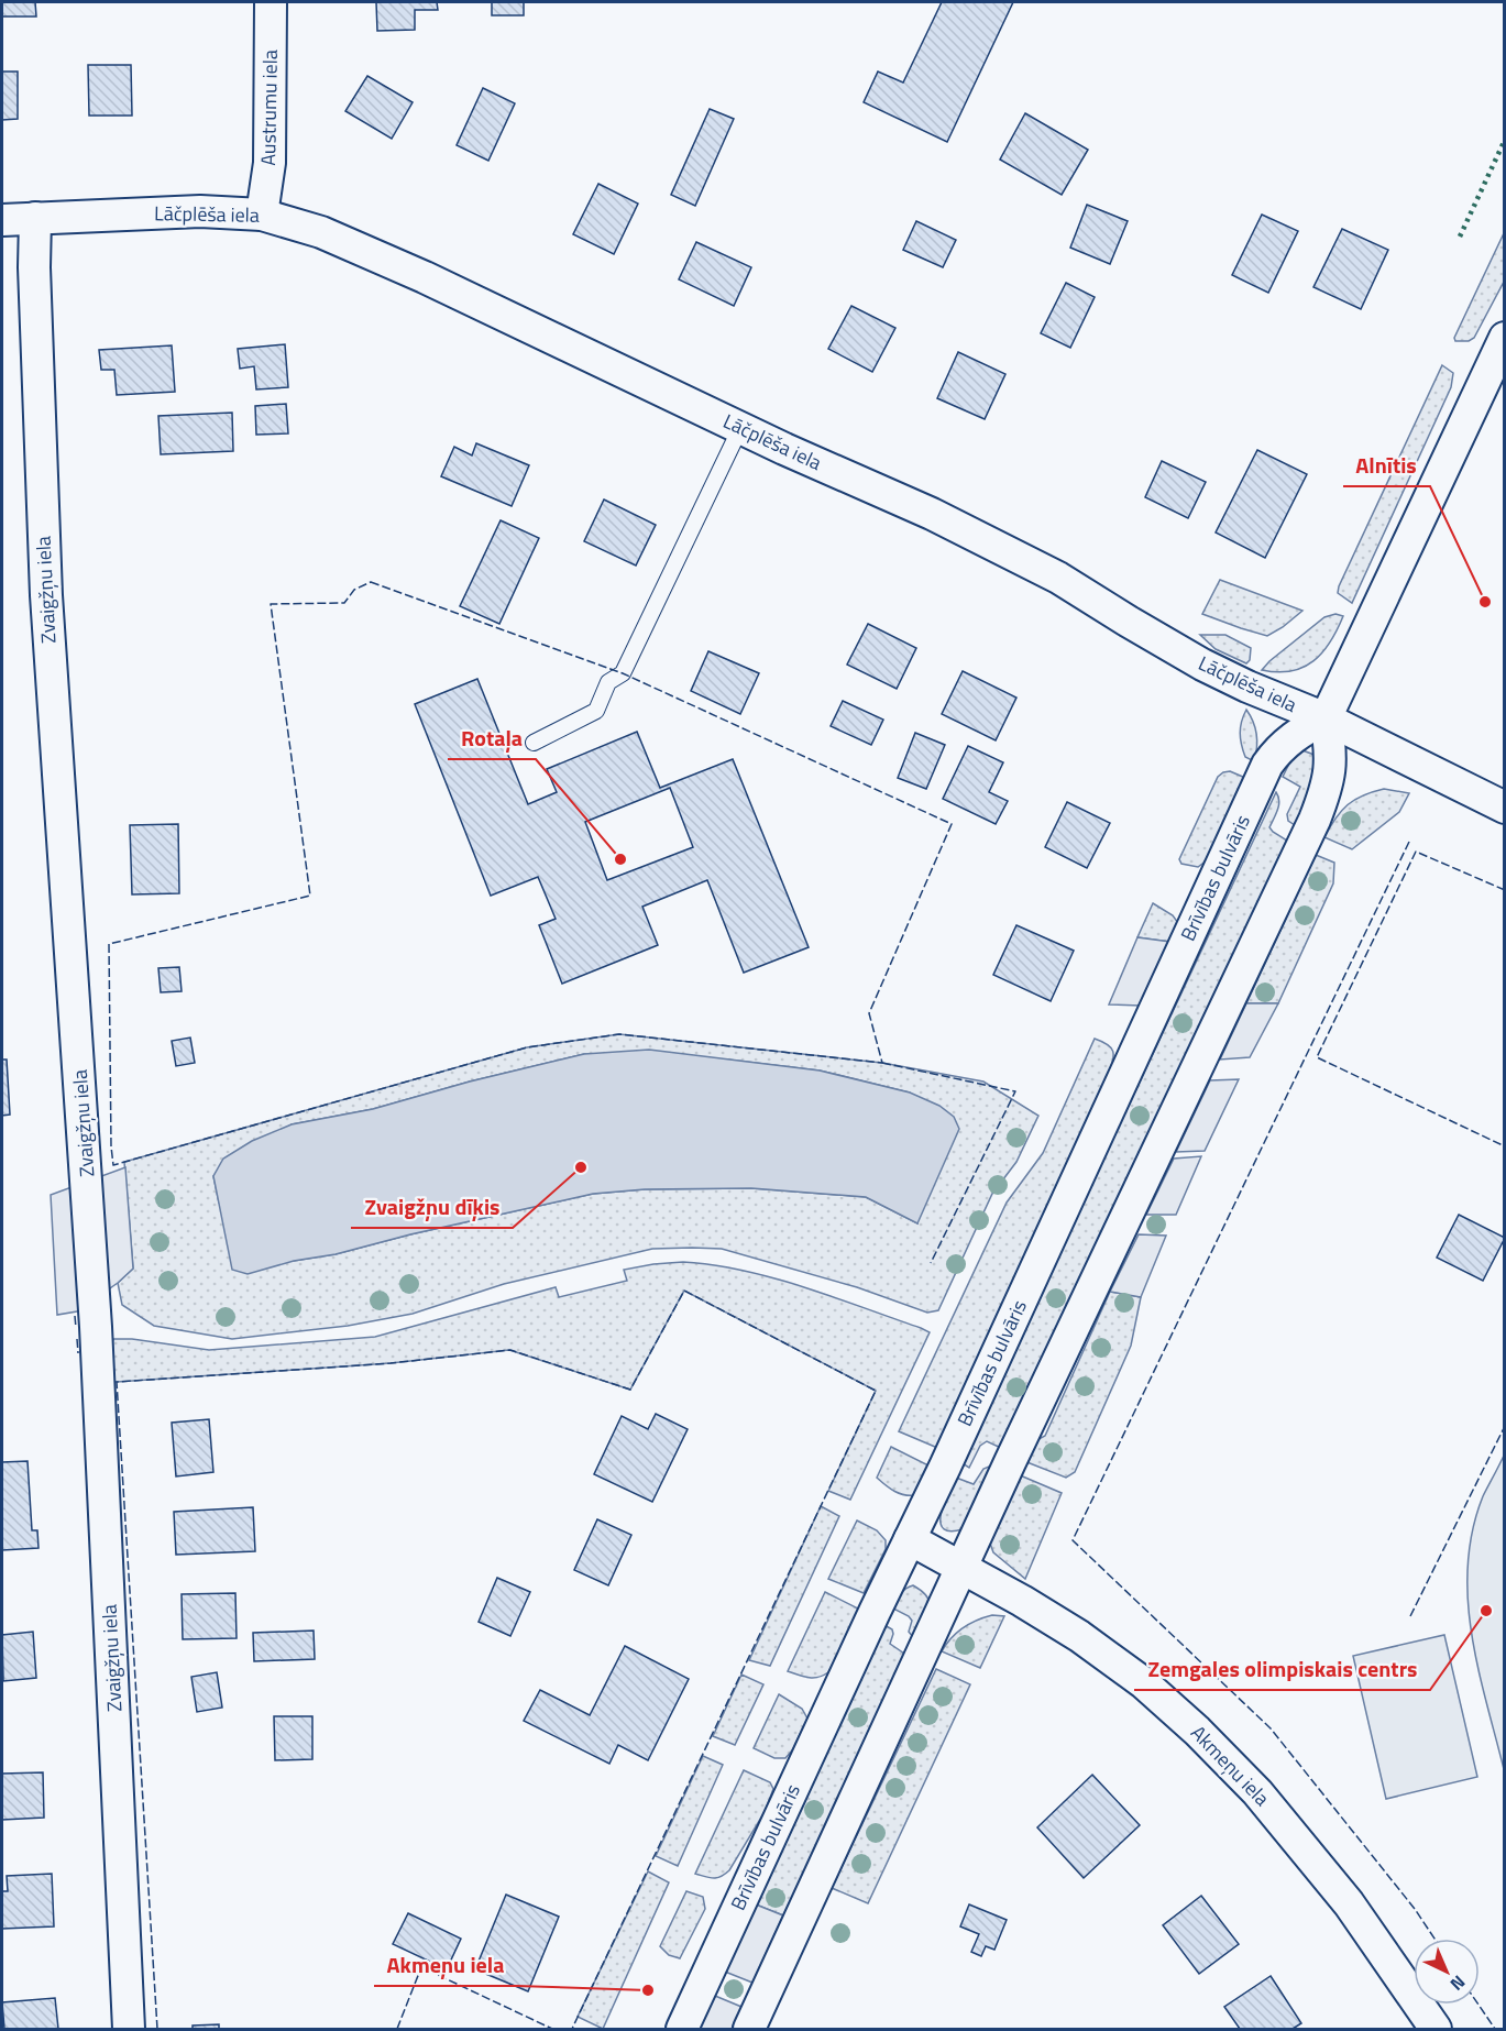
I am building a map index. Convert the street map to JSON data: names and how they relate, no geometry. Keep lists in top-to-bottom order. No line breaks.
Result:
{"streets":{"street":["Austrumu iela","Lāčplēša iela","Zvaigžņu iela","Brīvības bulvāris","Akmeņu iela"]},"crossings":[["Austrumu iela","Lāčplēša iela"],["Lāčplēša iela","Zvaigžņu iela"],["Lāčplēša iela","Brīvības bulvāris"],["Brīvības bulvāris","Akmeņu iela"]],"places":["Alnītis","Rotaļa","Zvaigžņu dīķis","Zemgales olimpiskais centrs","Akmeņu iela"],"north":"bottom right"}
